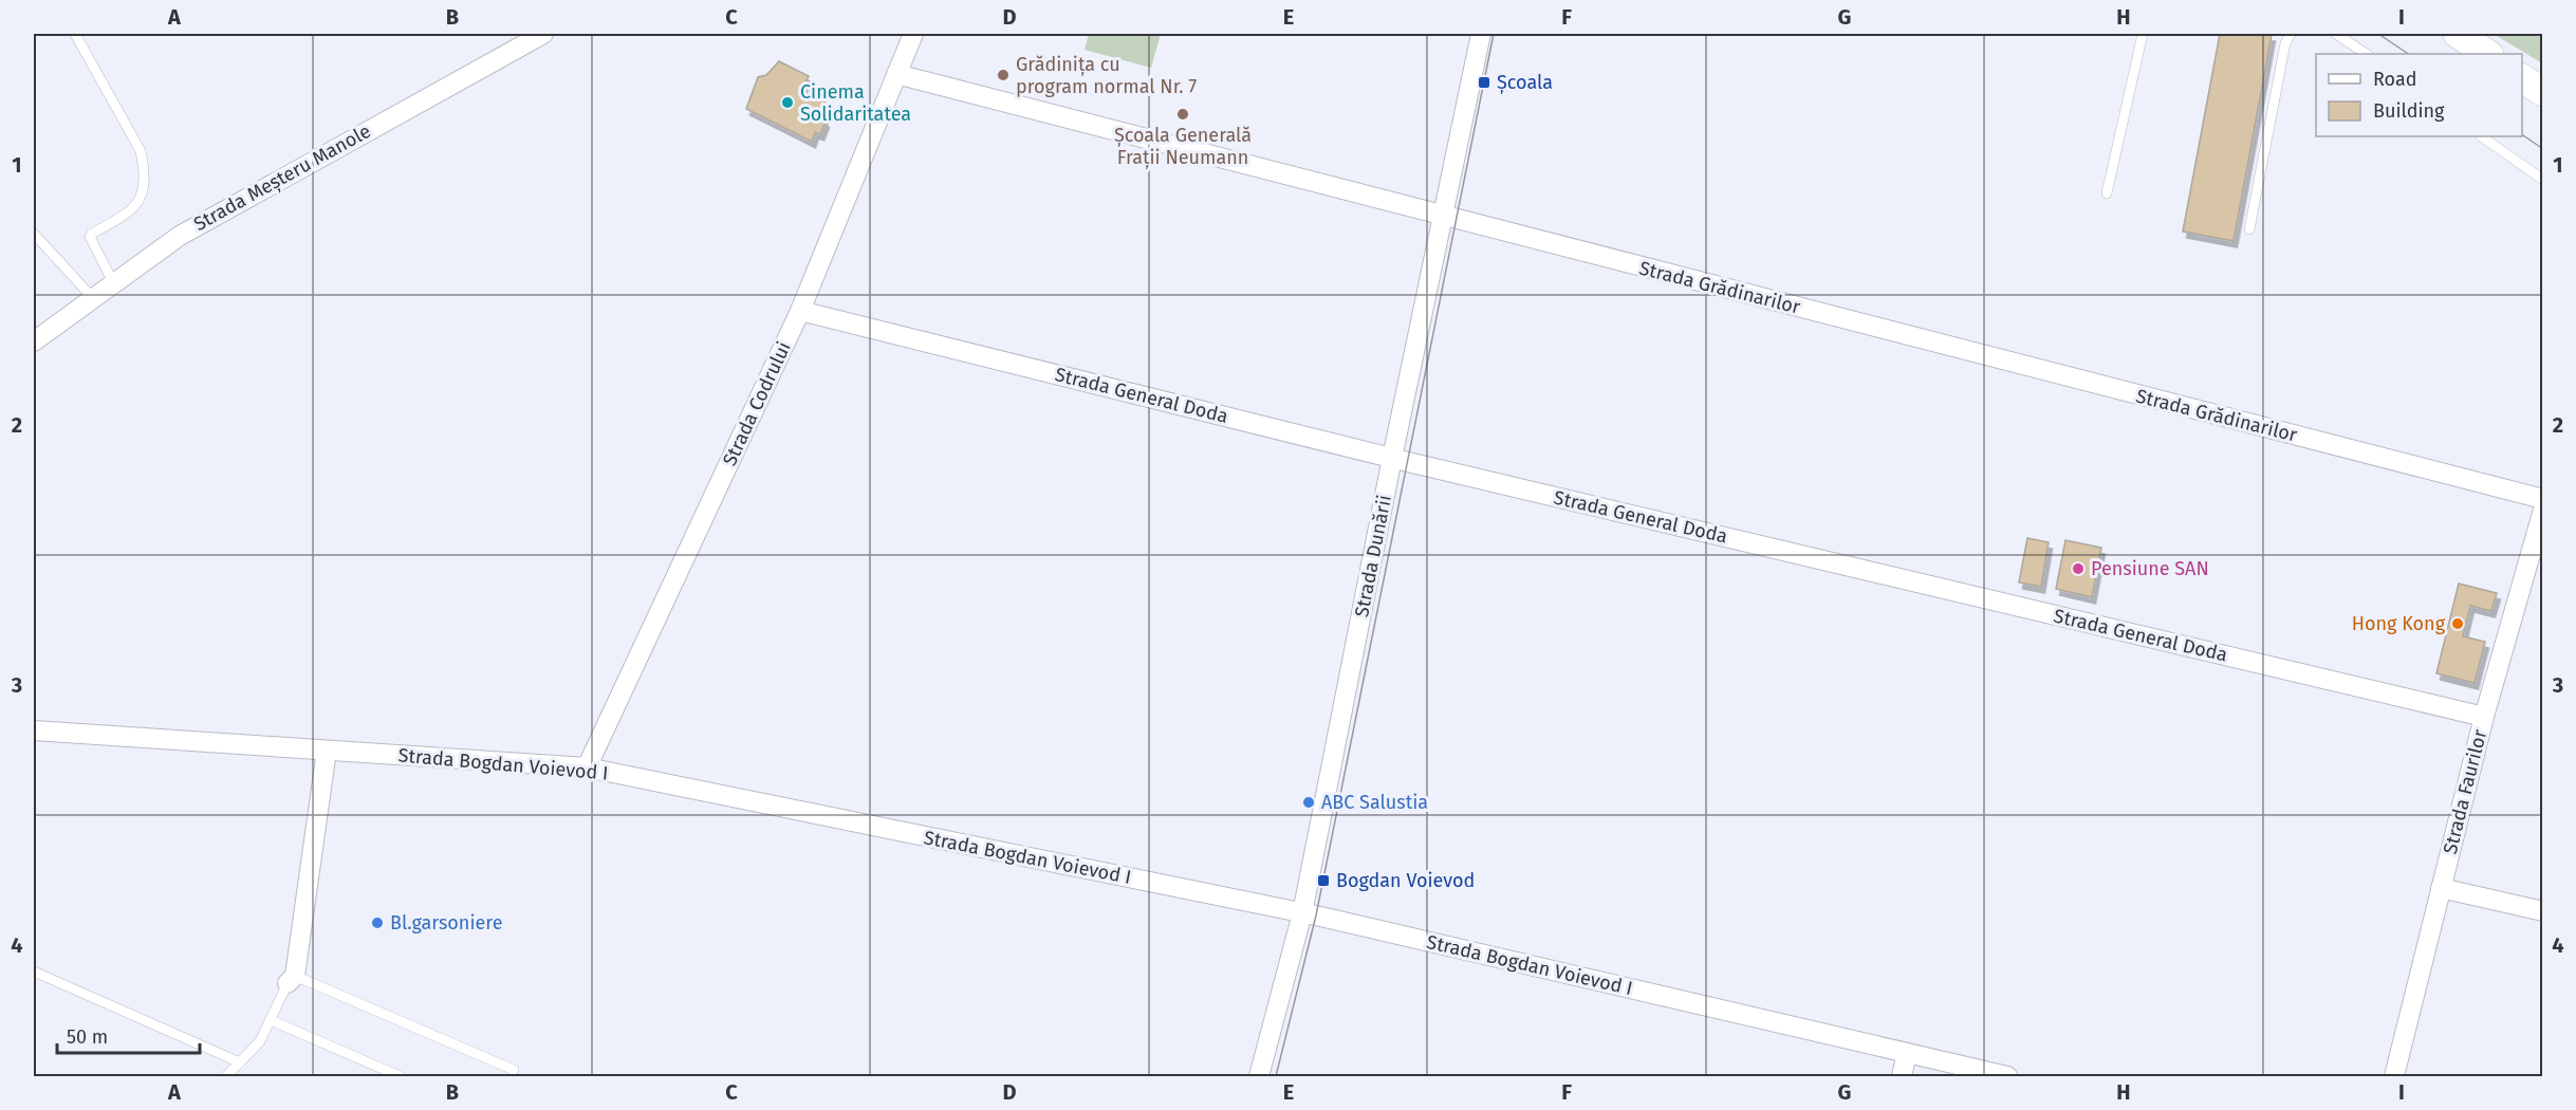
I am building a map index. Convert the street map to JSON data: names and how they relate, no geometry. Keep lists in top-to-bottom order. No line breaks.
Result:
{"streets":{"street":["Strada Meșteru Manole","Strada Grădinarilor","Strada General Doda","Strada Codrului","Strada Dunării","Strada Bogdan Voievod I","Strada Faurilor"]},"crossings":[["Strada Grădinarilor","Strada Codrului"],["Strada Grădinarilor","Strada Dunării"],["Strada General Doda","Strada Codrului"],["Strada General Doda","Strada Dunării"],["Strada General Doda","Strada Faurilor"],["Strada Codrului","Strada Bogdan Voievod I"],["Strada Dunării","Strada Bogdan Voievod I"]],"places":{"other":["Grădinița cu program normal Nr. 7","Cinema Solidaritatea","Școala Generală Frații Neumann","Pensiune SAN","Hong Kong","ABC Salustia","Bl.garsoniere"],"transit":["Școala","Bogdan Voievod"]},"legend":["Road","Building"],"scale_bar":"50 m","grid":{"columns":["A","B","C","D","E","F","G","H","I"],"rows":["1","2","3","4"]}}
